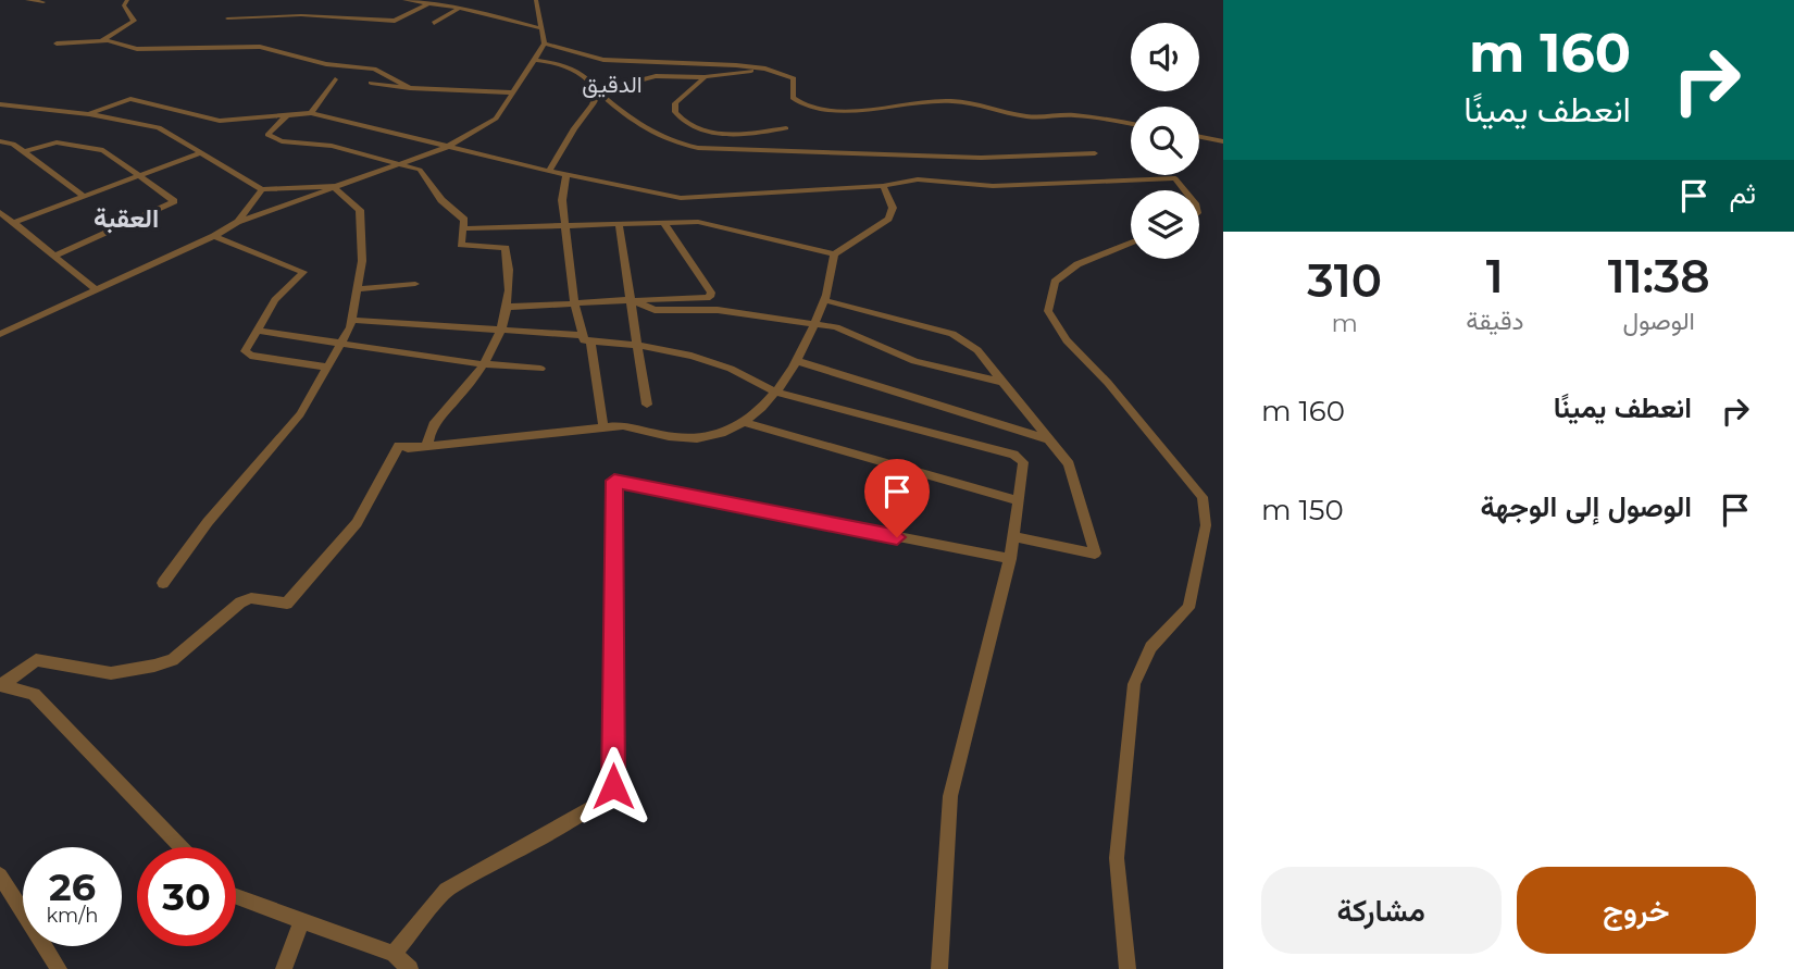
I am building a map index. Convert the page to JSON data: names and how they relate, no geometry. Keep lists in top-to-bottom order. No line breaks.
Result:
{"districts":["الدقيق","العقبة"],"page":{"turn":["160 m","انعطف يمينًا"],"then":"ثم","eta":["11:38","الوصول","1","دقيقة","310","m"],"list":[{"name":"انعطف يمينًا","value":"160 m"},{"name":"الوصول إلى الوجهة","value":"150 m"}],"speed":"26 km/h","limit":"30","buttons":["خروج","مشاركة"]}}
